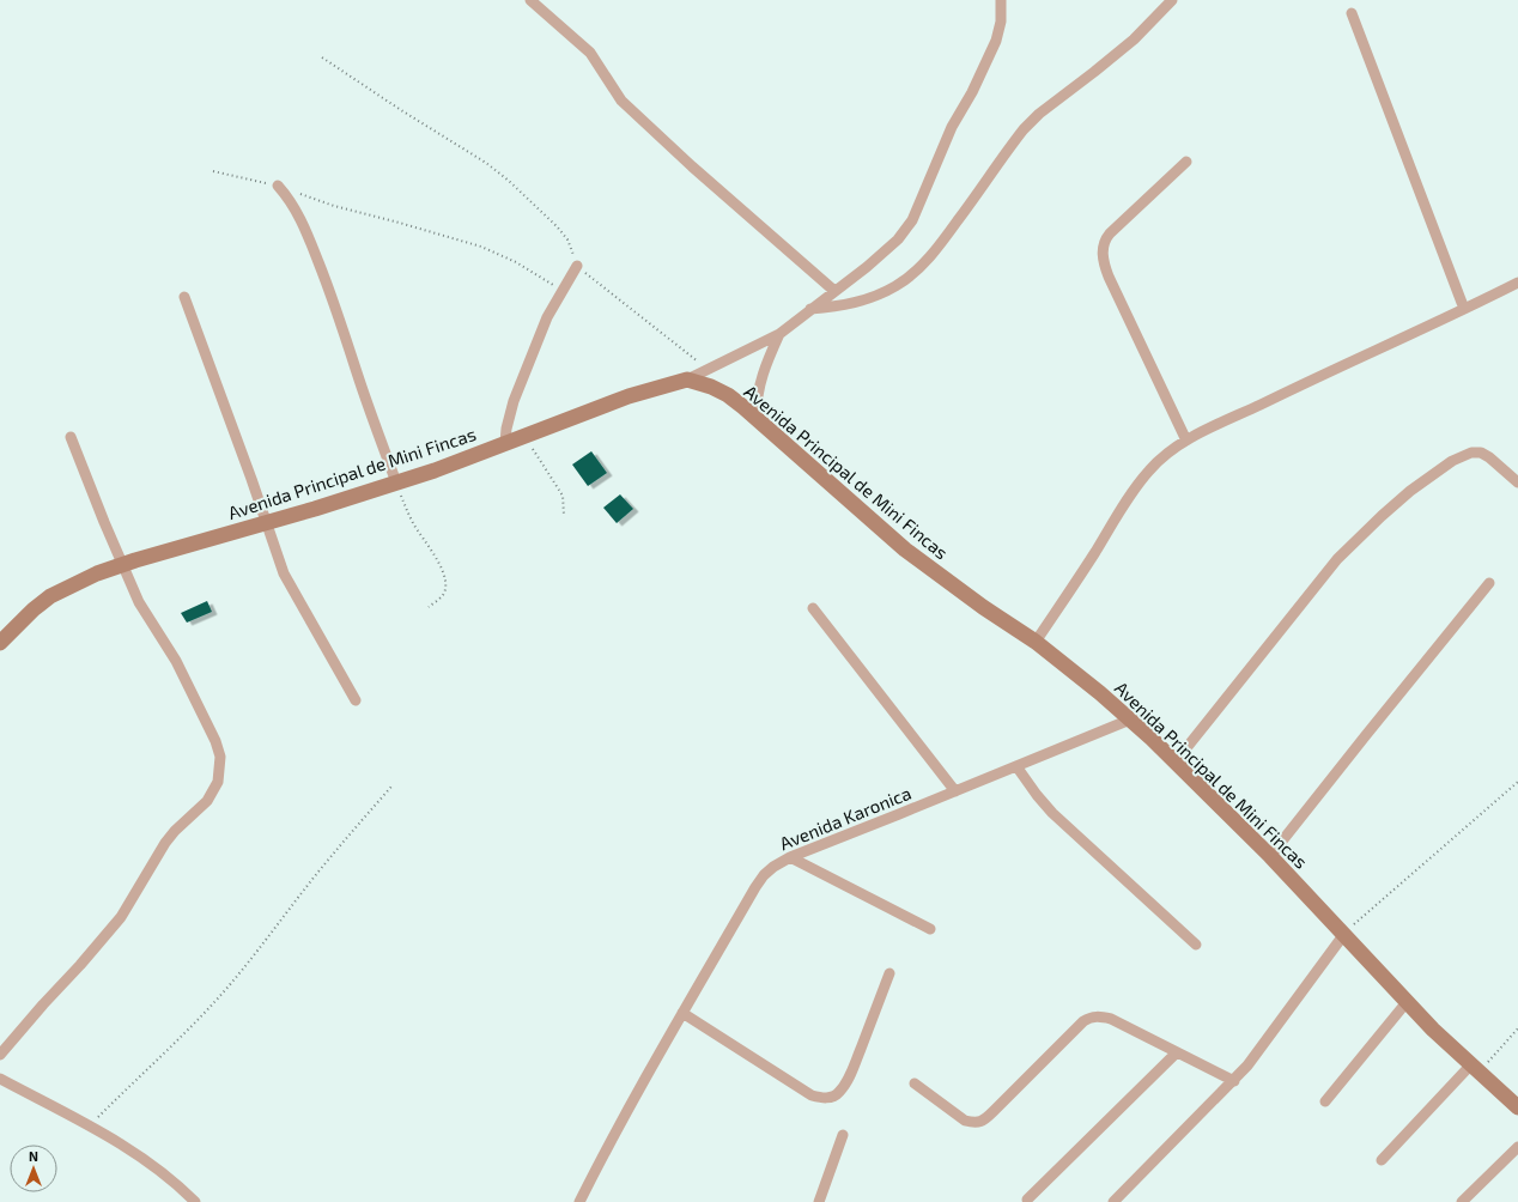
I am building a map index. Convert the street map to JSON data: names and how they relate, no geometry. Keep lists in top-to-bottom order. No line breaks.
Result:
{"streets":{"street":["Avenida Principal de Mini Fincas","Avenida Karonica"]},"crossings":[["Avenida Principal de Mini Fincas","Avenida Karonica"]],"north":"top"}
